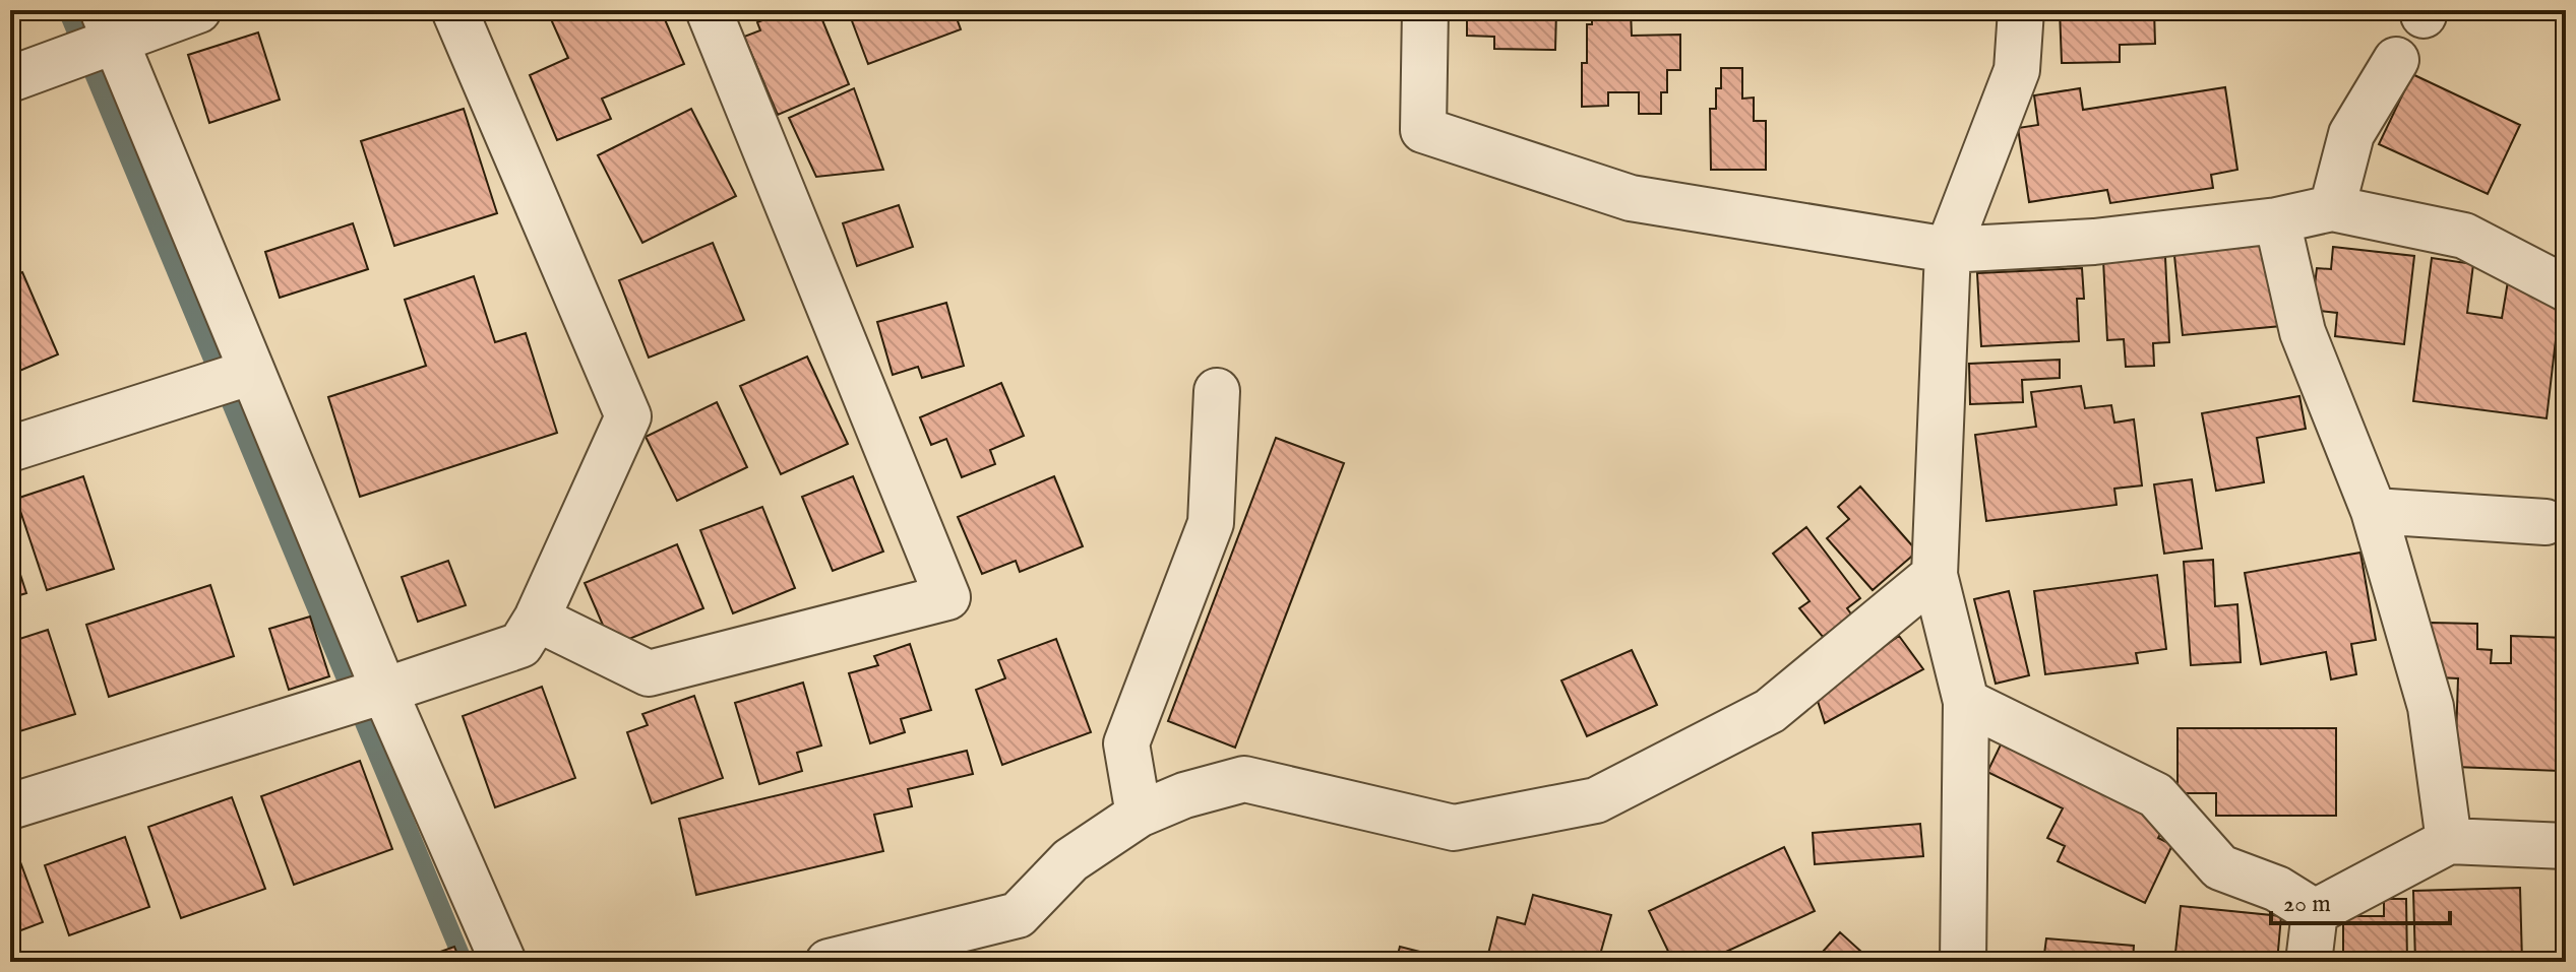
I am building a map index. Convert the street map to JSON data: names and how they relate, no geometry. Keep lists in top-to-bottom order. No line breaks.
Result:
{"scale_bar":"20 m"}
